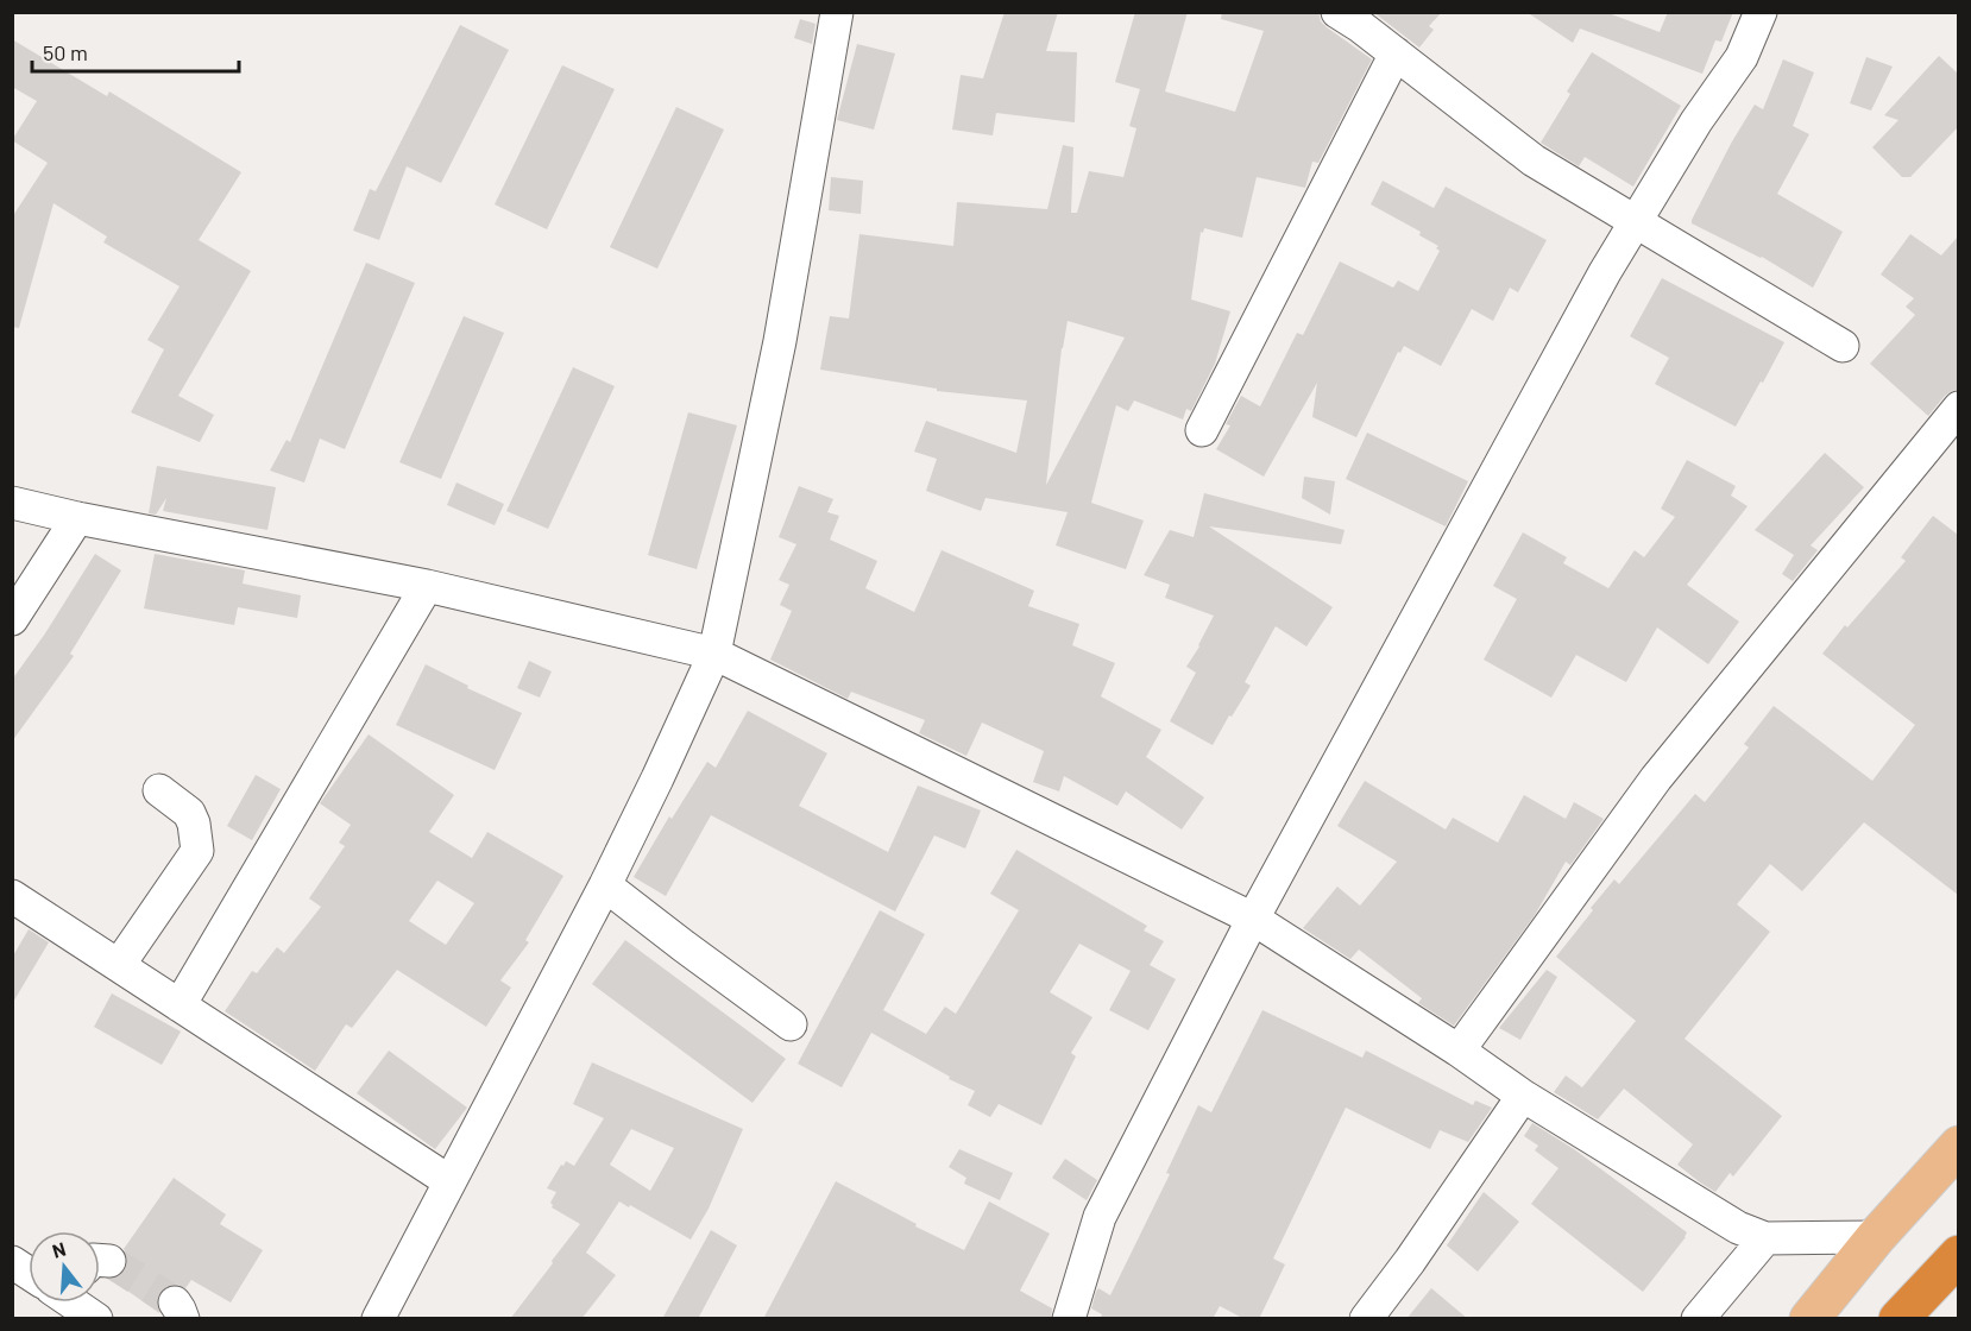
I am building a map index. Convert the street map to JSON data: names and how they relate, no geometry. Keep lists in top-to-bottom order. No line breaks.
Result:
{"scale_bar":"50 m","north":"top"}
